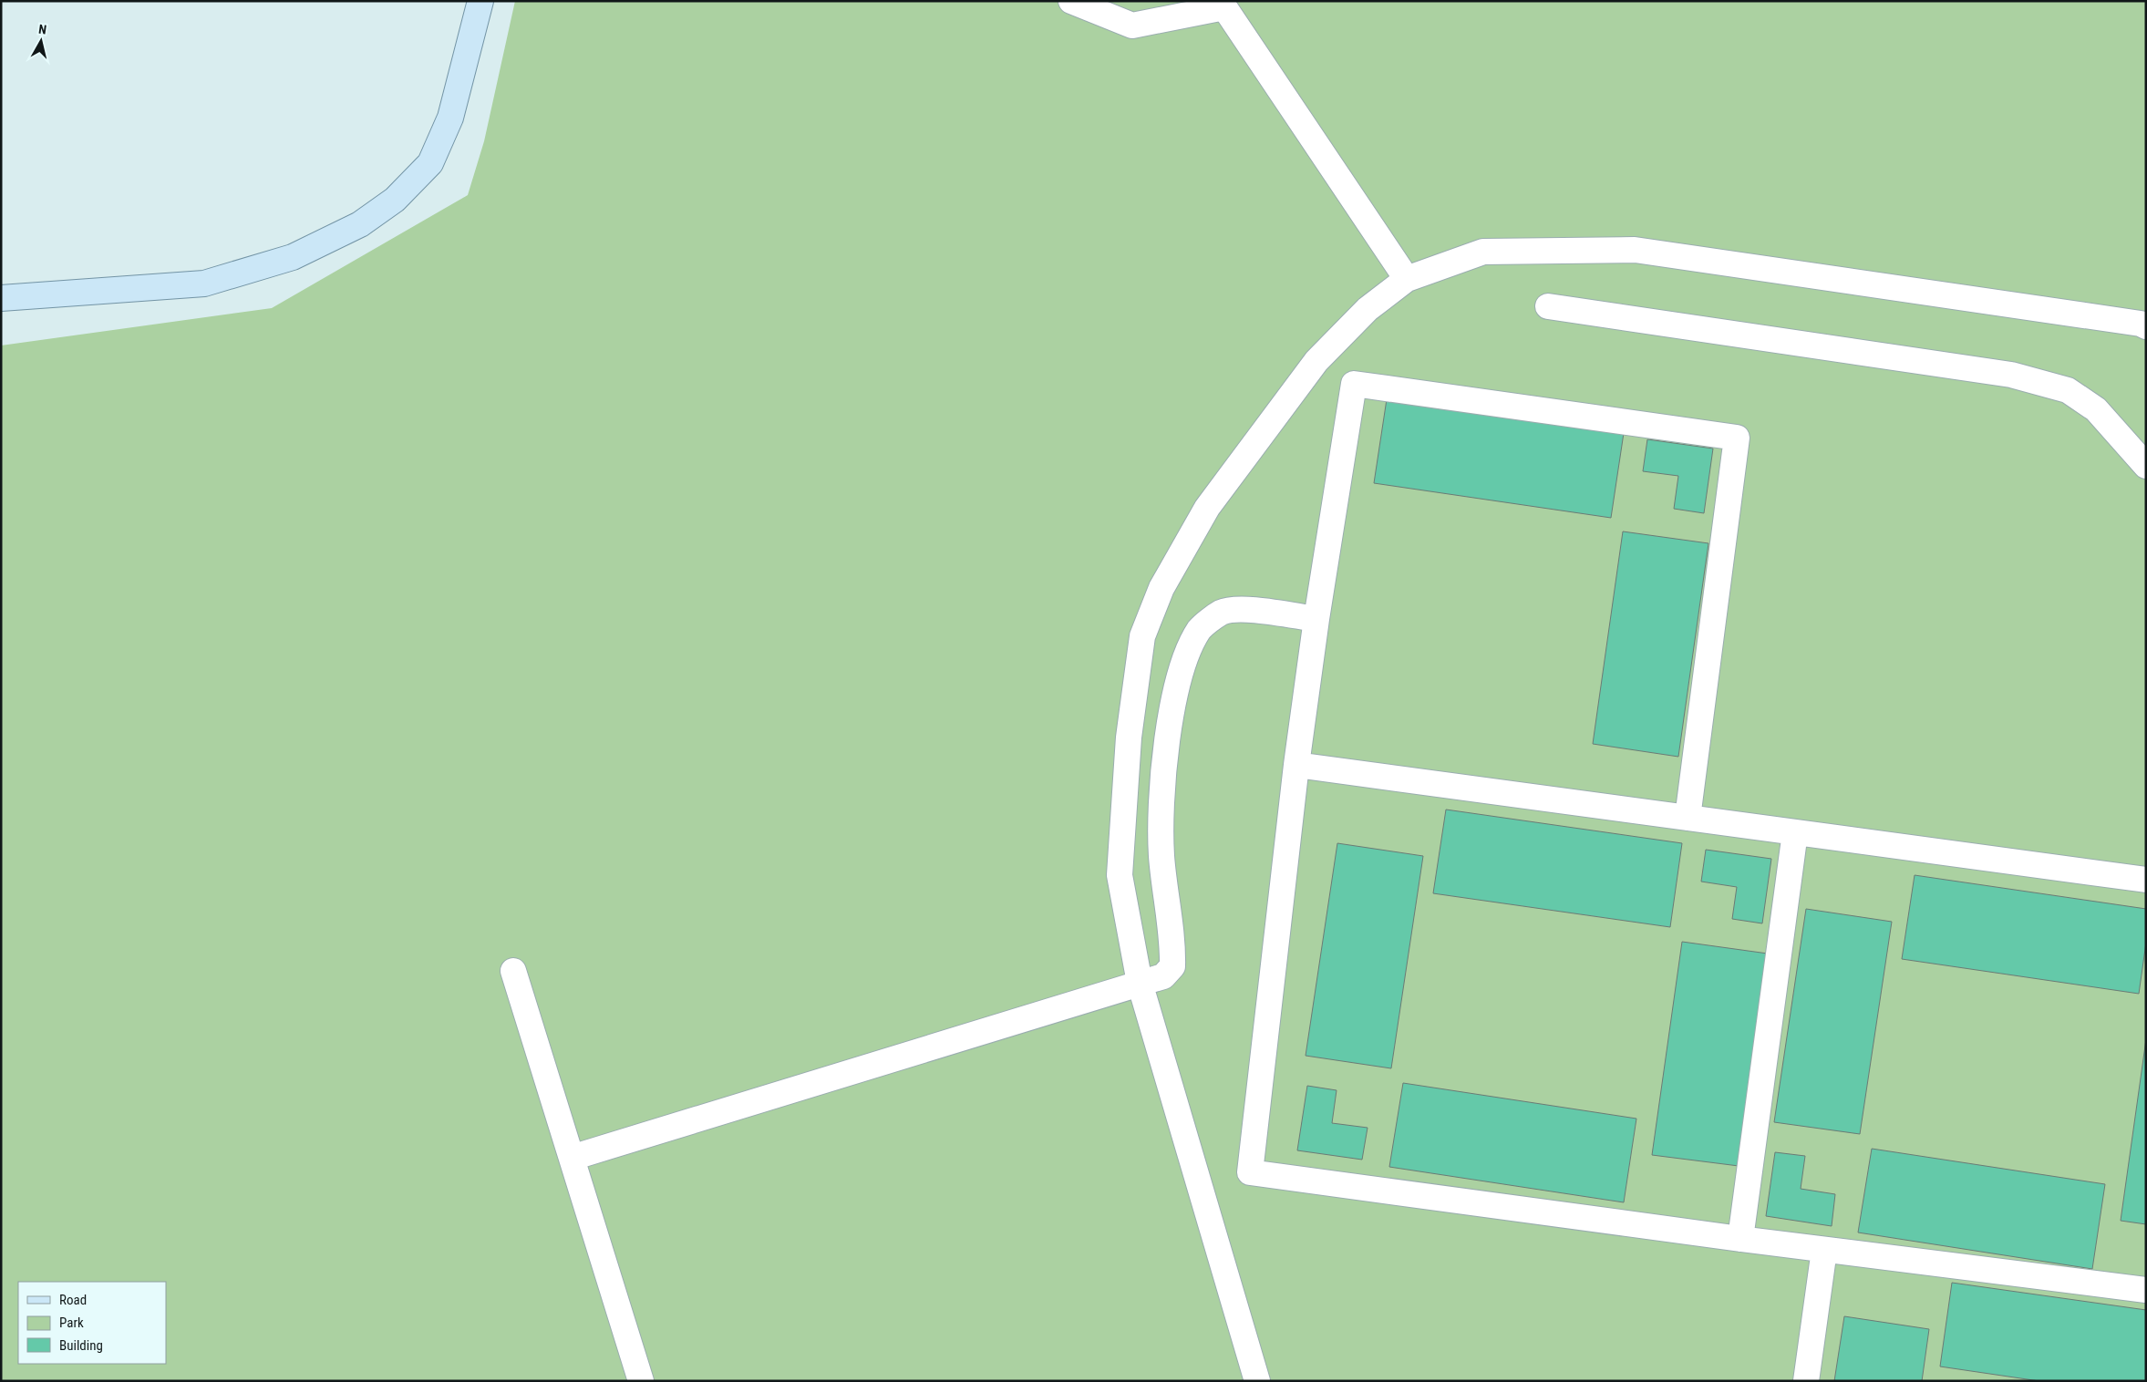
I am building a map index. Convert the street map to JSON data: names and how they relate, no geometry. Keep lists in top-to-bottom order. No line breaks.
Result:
{"legend":["Road","Park","Building"],"north":"top"}
